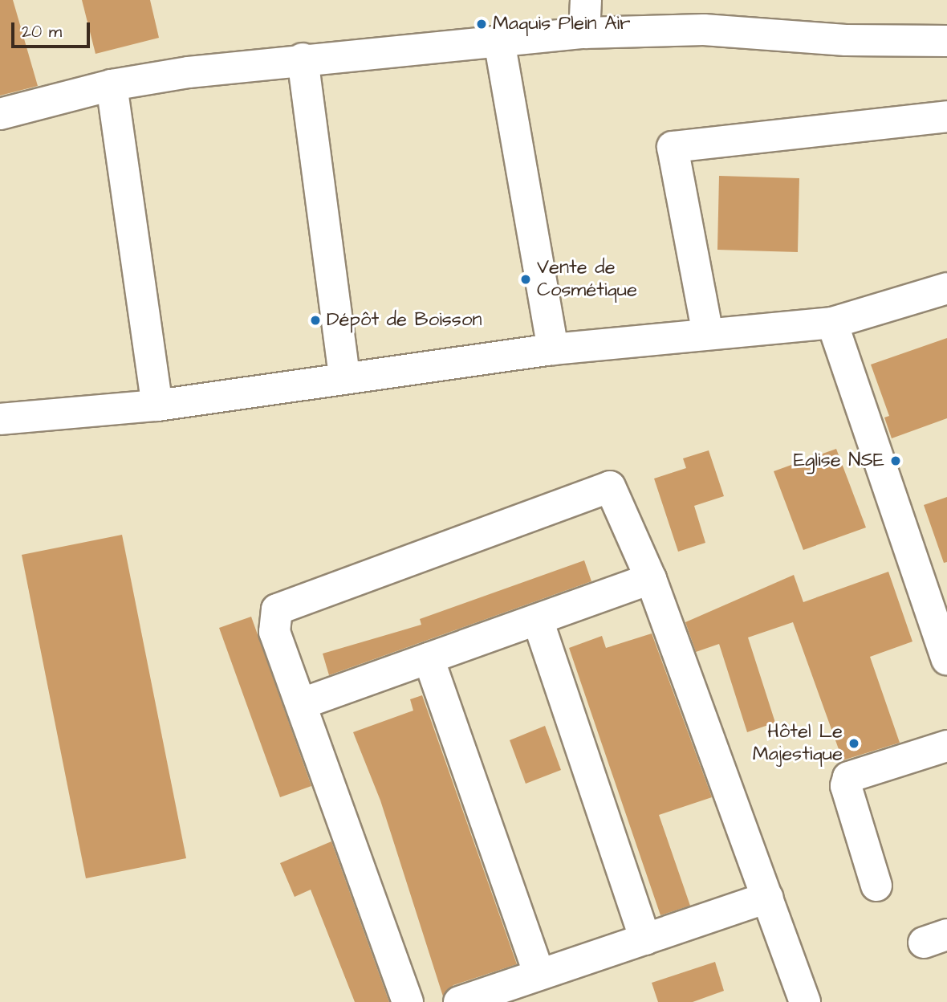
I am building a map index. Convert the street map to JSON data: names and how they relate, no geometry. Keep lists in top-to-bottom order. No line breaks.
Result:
{"places":["Maquis Plein Air","Vente de Cosmétique","Dépôt de Boisson","Eglise NSE","Hôtel Le Majestique"],"scale_bar":"20 m"}
